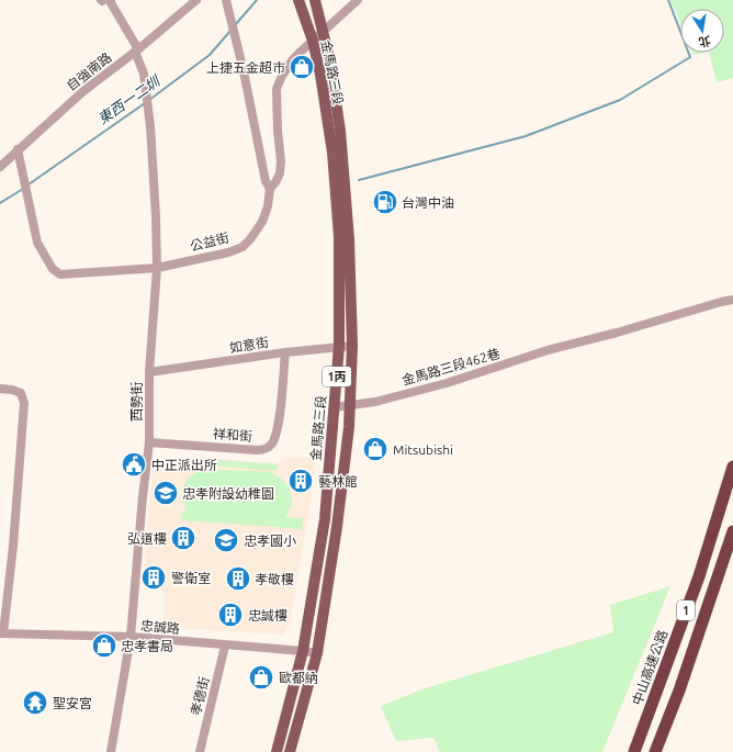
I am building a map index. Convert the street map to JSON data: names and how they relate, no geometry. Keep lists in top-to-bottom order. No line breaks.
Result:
{"streets":{"highway":["1","中山高速公路"],"main road":["金馬路三段","1丙"],"street":["自強南路","公益街","如意街","金馬路三段462巷","西勢街","祥和街","忠誠路","孝德街"]},"crossings":[["自強南路","公益街"],["自強南路","西勢街"],["金馬路三段","如意街"],["金馬路三段","金馬路三段462巷"],["金馬路三段","忠誠路"],["公益街","西勢街"],["如意街","西勢街"],["如意街","祥和街"],["西勢街","祥和街"],["西勢街","忠誠路"],["忠誠路","孝德街"]],"water":["東西一二圳"],"places":{"shop":["上捷五金超市","Mitsubishi","忠孝書局","歐都納"],"fuel station":["台灣中油"],"public building":["中正派出所"],"building":["藝林館","弘道樓","警衛室","孝敬樓","忠誠樓"],"school or university":["忠孝附設幼稚園","忠孝國小"],"temple":["聖安宮"]},"north":"bottom"}
